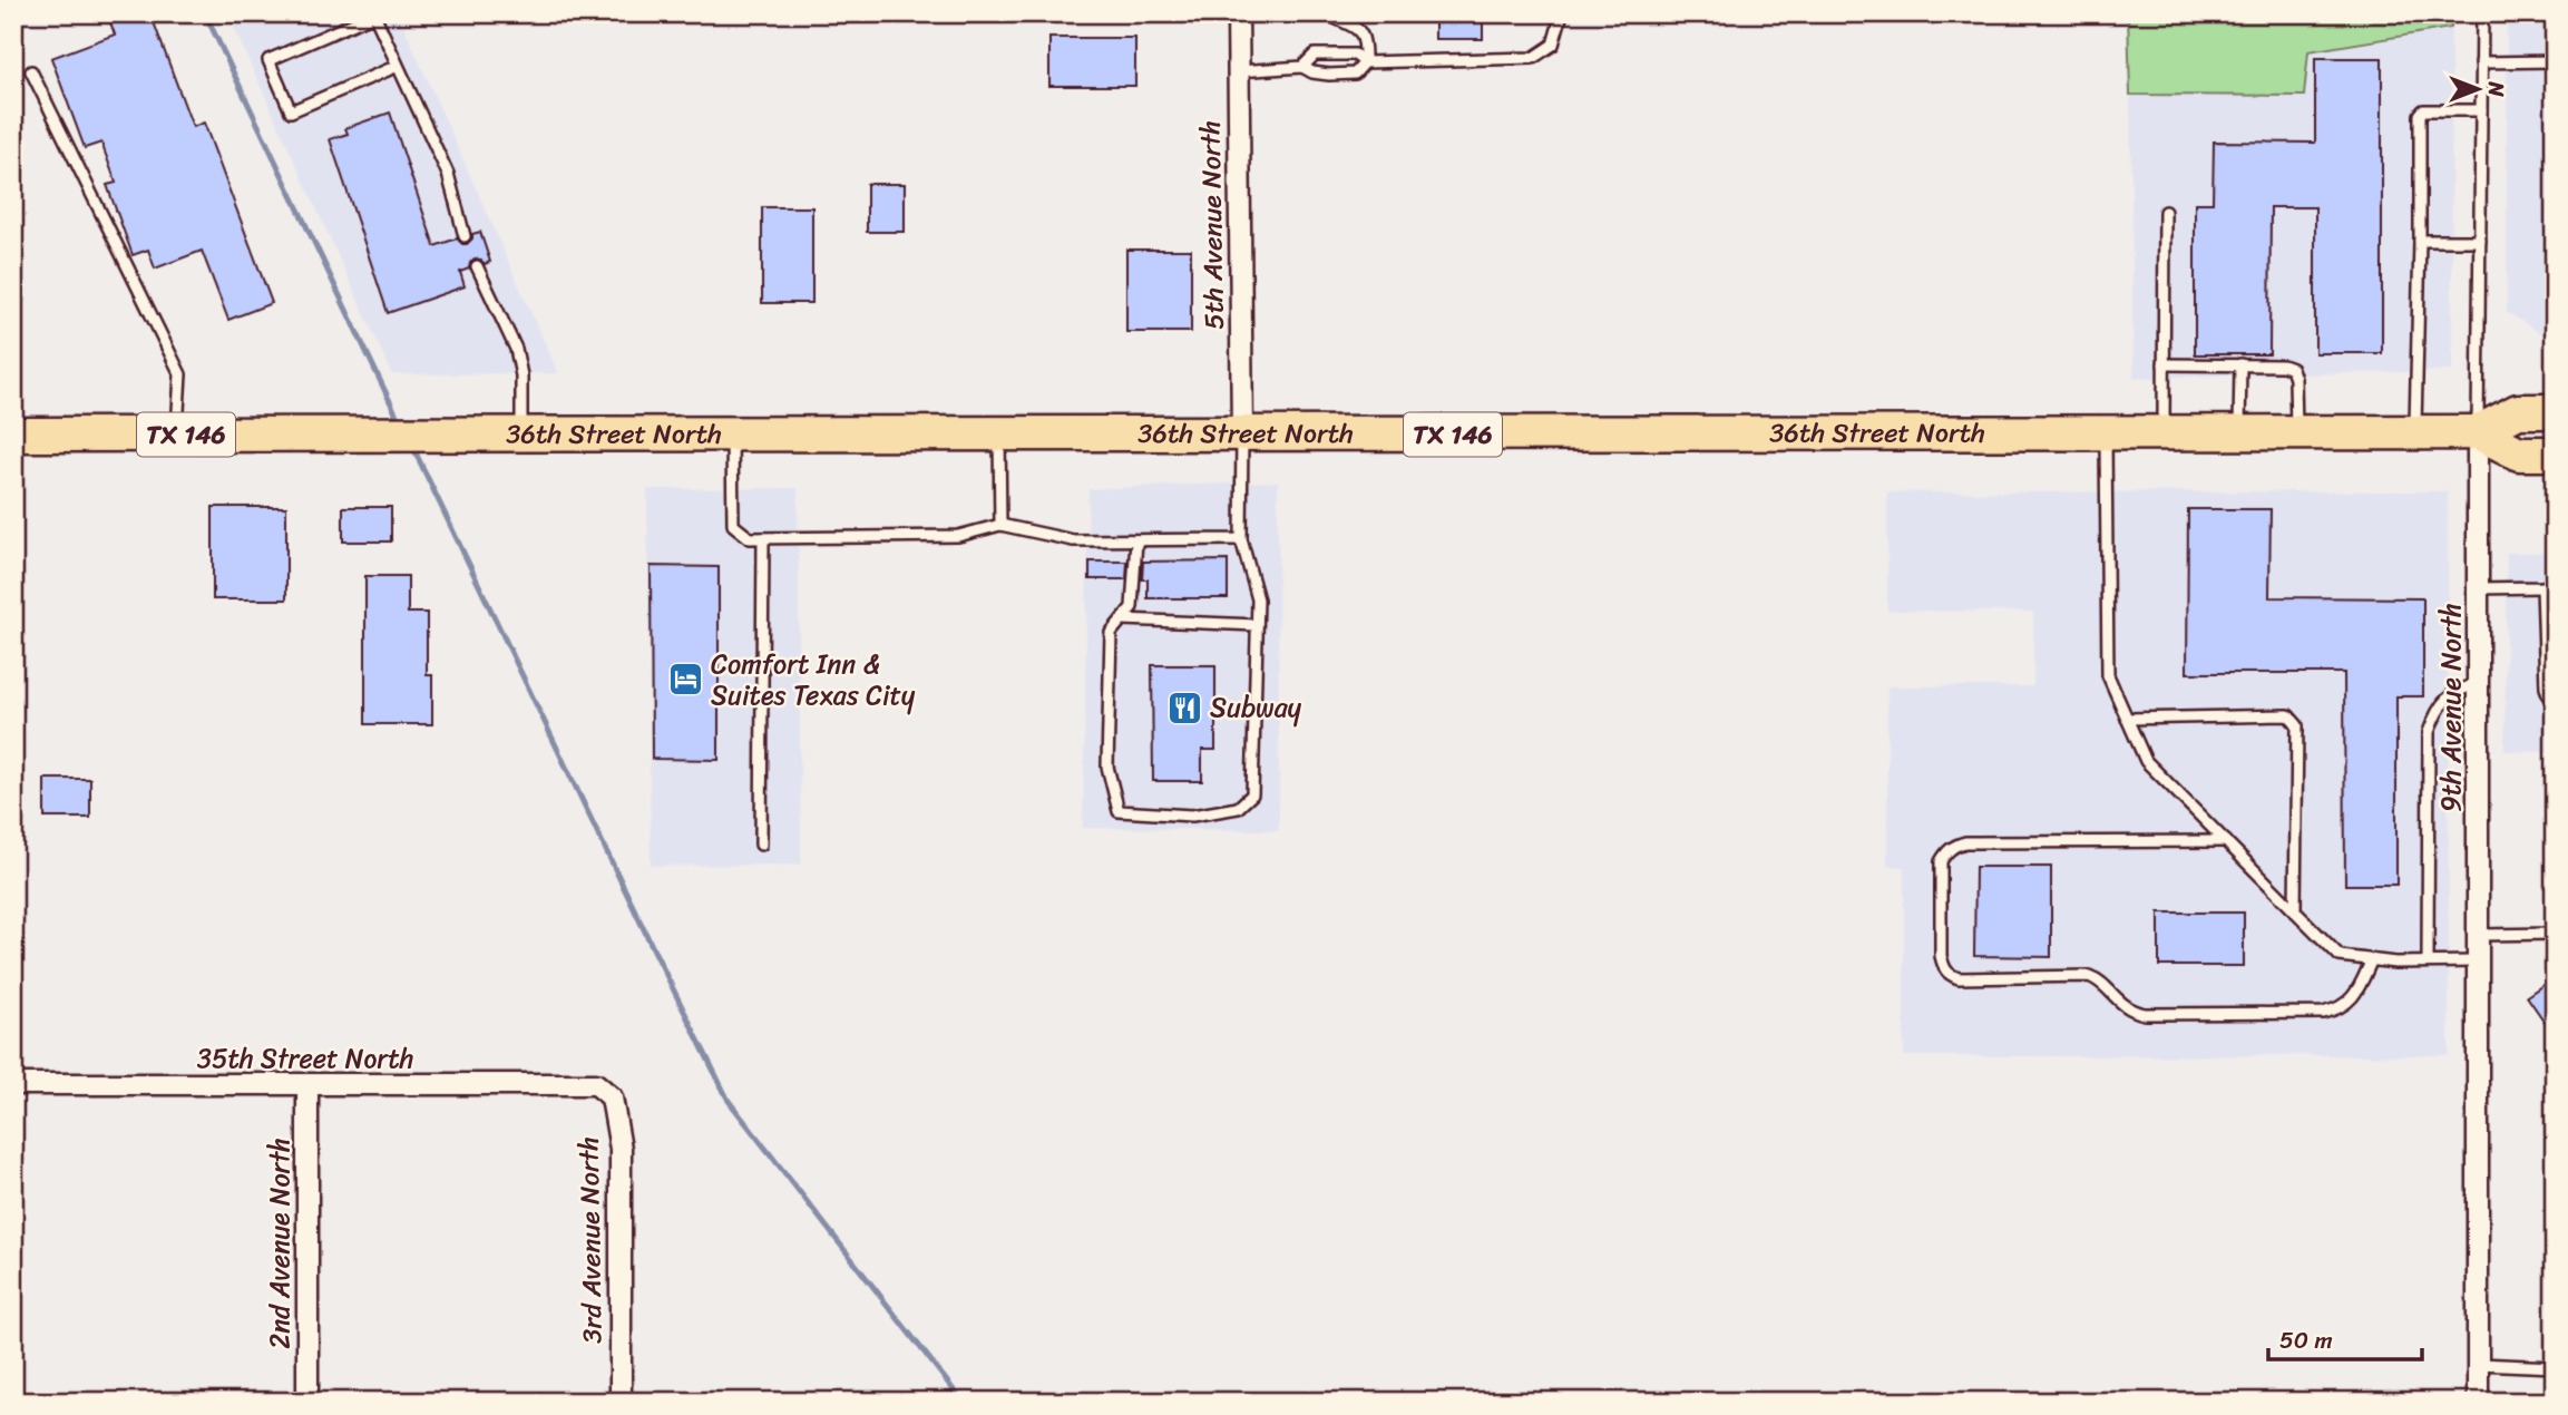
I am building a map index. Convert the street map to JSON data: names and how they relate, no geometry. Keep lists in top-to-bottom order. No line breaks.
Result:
{"streets":{"highway":["36th Street North","TX 146"],"street":["5th Avenue North","9th Avenue North","35th Street North","3rd Avenue North","2nd Avenue North"]},"crossings":[["5th Avenue North","36th Street North"],["36th Street North","TX 146"],["36th Street North","9th Avenue North"],["TX 146","9th Avenue North"],["35th Street North","3rd Avenue North"],["35th Street North","2nd Avenue North"]],"places":{"hotel":["Comfort Inn & Suites Texas City"],"restaurant":["Subway"]},"scale_bar":"50 m","north":"right"}
